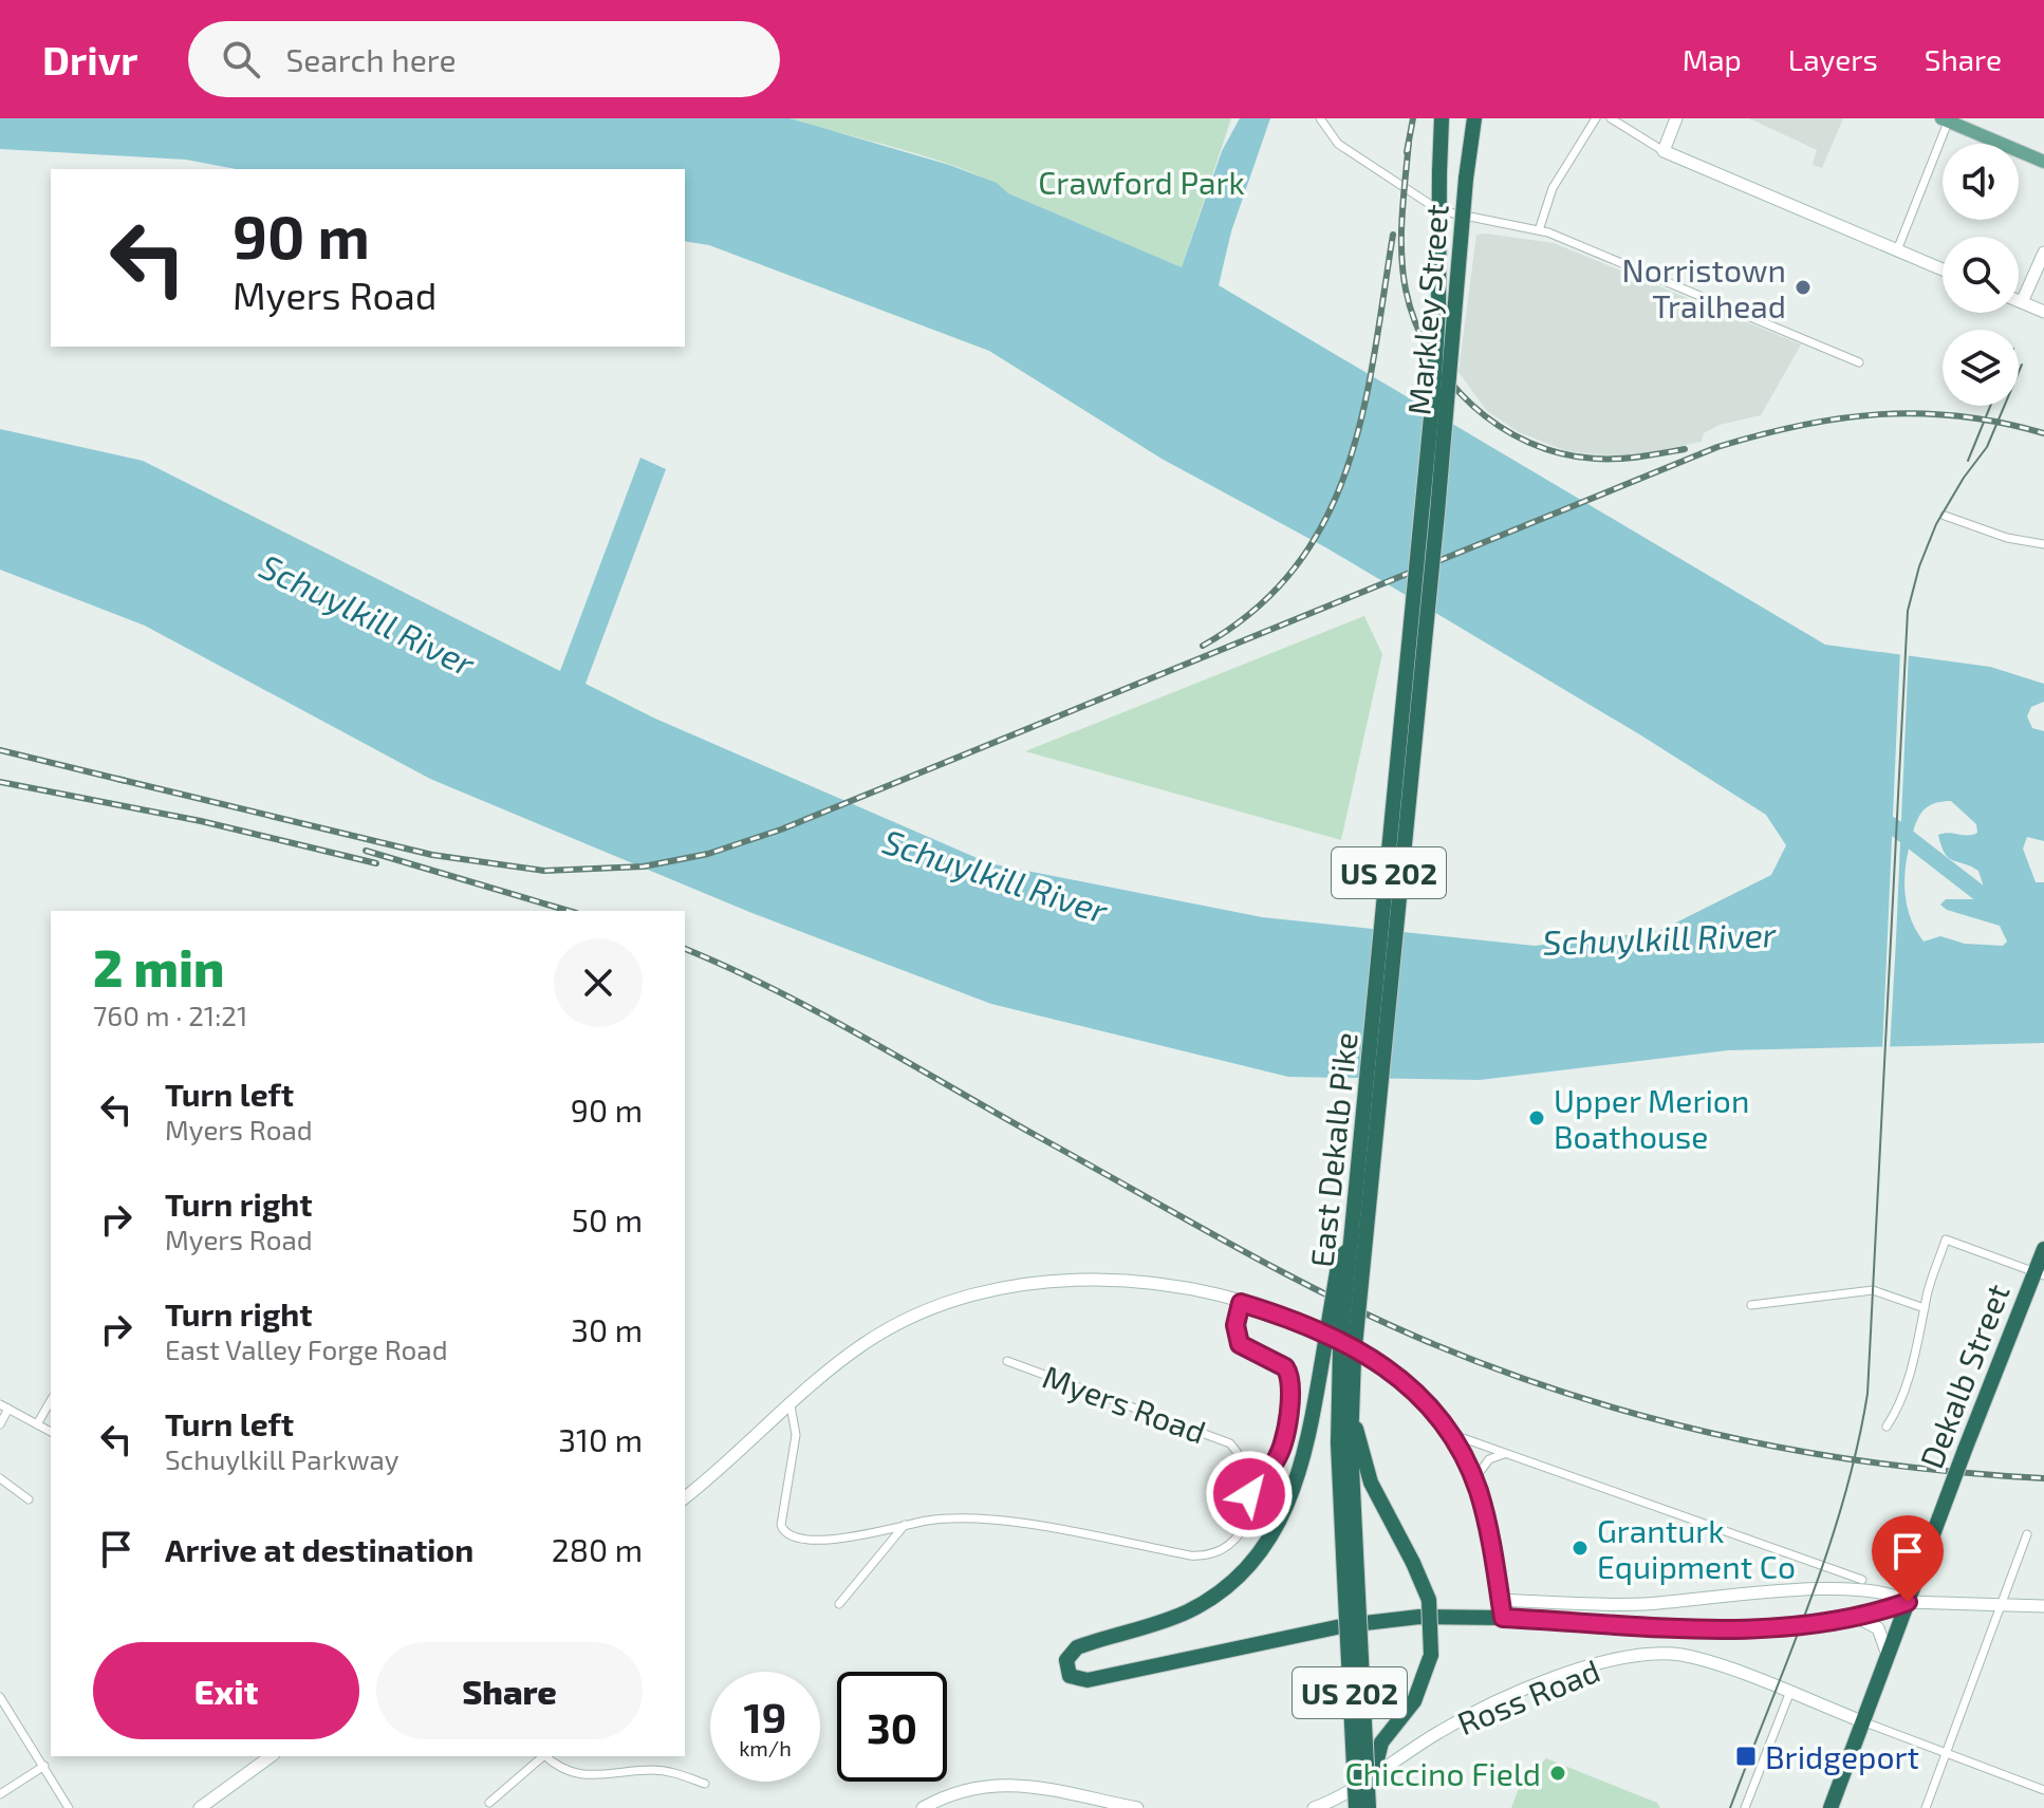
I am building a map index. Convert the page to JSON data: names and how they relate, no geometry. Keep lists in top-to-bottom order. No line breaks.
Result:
{"streets":{"highway":["Markley Street","US 202","East Dekalb Pike","Dekalb Street"],"main road":["Ross Road"],"street":["Myers Road"]},"crossings":[["Markley Street","East Dekalb Pike"],["Dekalb Street","Ross Road"]],"water":["Schuylkill River"],"parks":["Crawford Park"],"places":{"other":["Norristown Trailhead","Upper Merion Boathouse","Granturk Equipment Co","Chiccino Field"],"transit":["Bridgeport"]},"page":{"header":"Drivr","search":"Search here","nav":["Map","Layers","Share"],"turn":["90 m","Myers Road"],"heading":["2 min","760 m · 21:21"],"list":[{"name":"Turn left","note":"Myers Road","value":"90 m"},{"name":"Turn right","note":"Myers Road","value":"50 m"},{"name":"Turn right","note":"East Valley Forge Road","value":"30 m"},{"name":"Turn left","note":"Schuylkill Parkway","value":"310 m"},{"name":"Arrive at destination","value":"280 m"}],"buttons":["Exit","Share"],"speed":"19 km/h","limit":"30"}}
